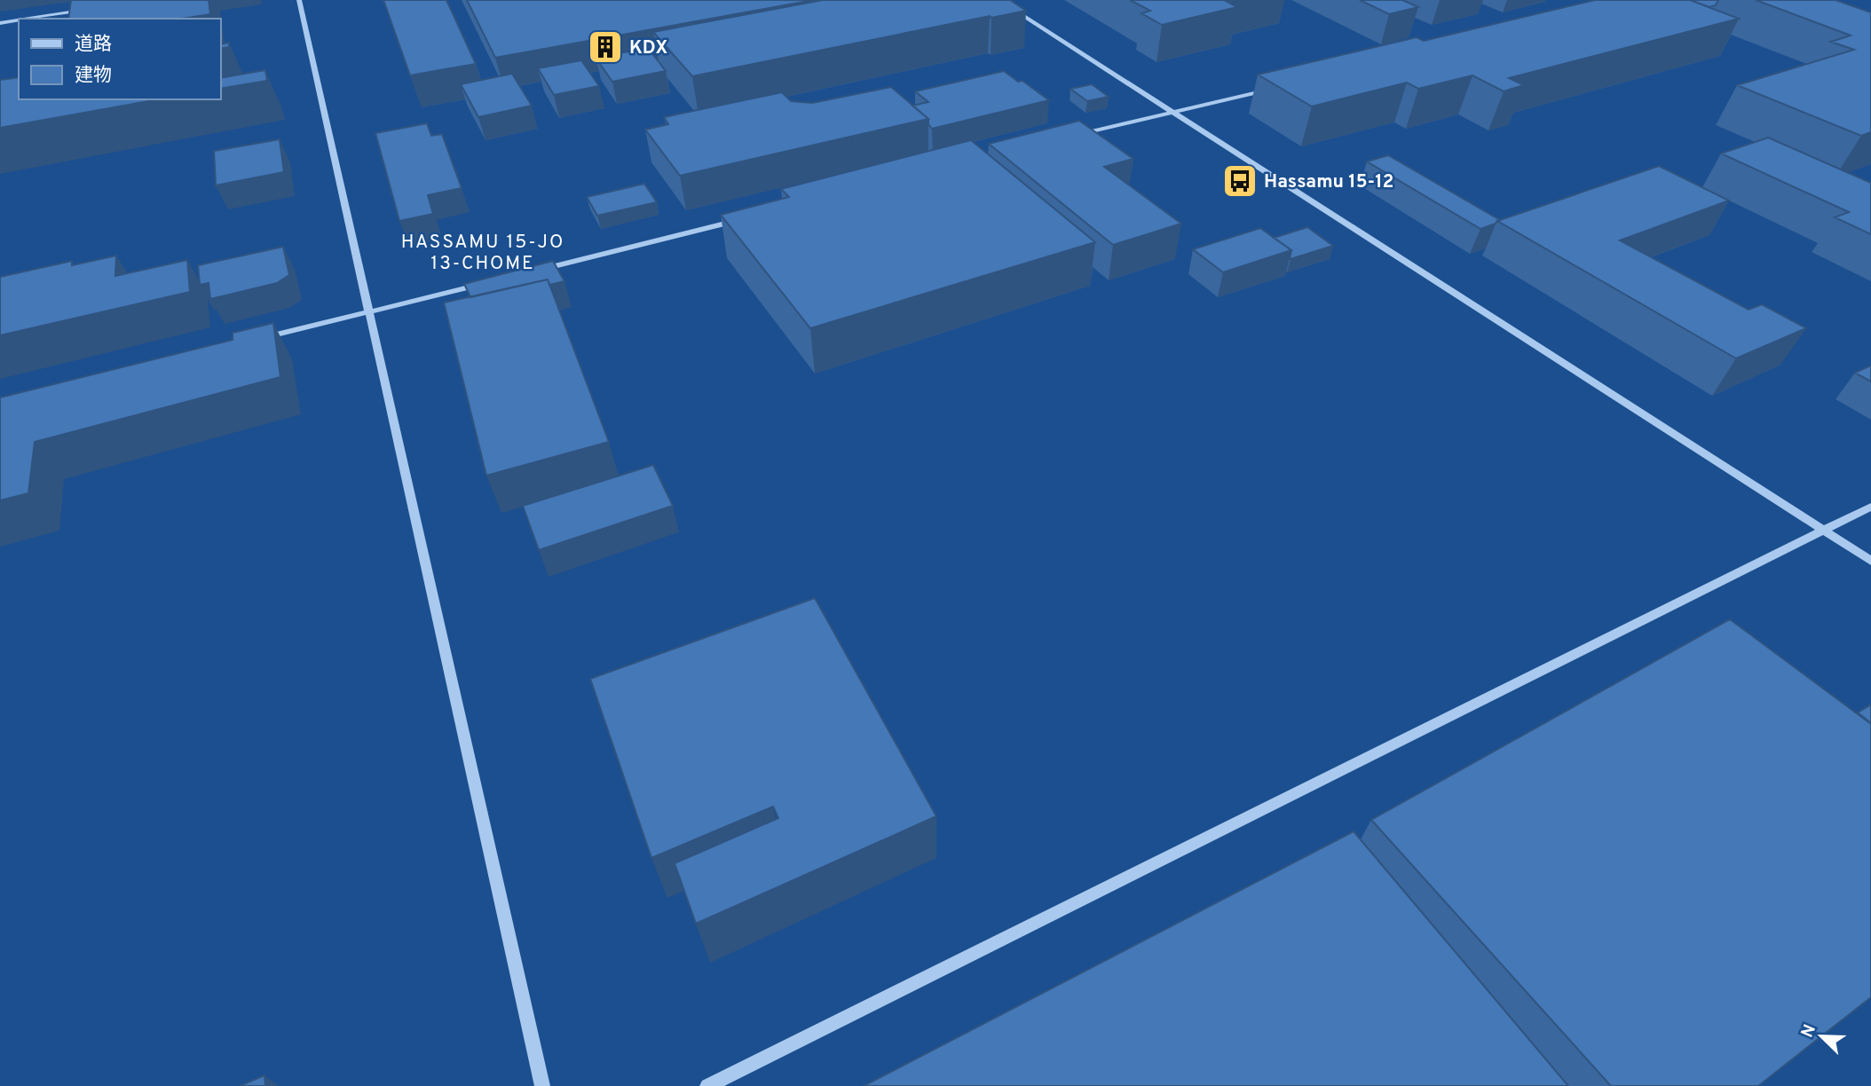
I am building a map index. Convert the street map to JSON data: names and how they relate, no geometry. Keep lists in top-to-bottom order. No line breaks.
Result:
{"districts":["HASSAMU 15-JO 13-CHOME"],"places":{"building":["KDX"],"bus stop":["Hassamu 15-12"]},"legend":["道路","建物"],"north":"top left"}
